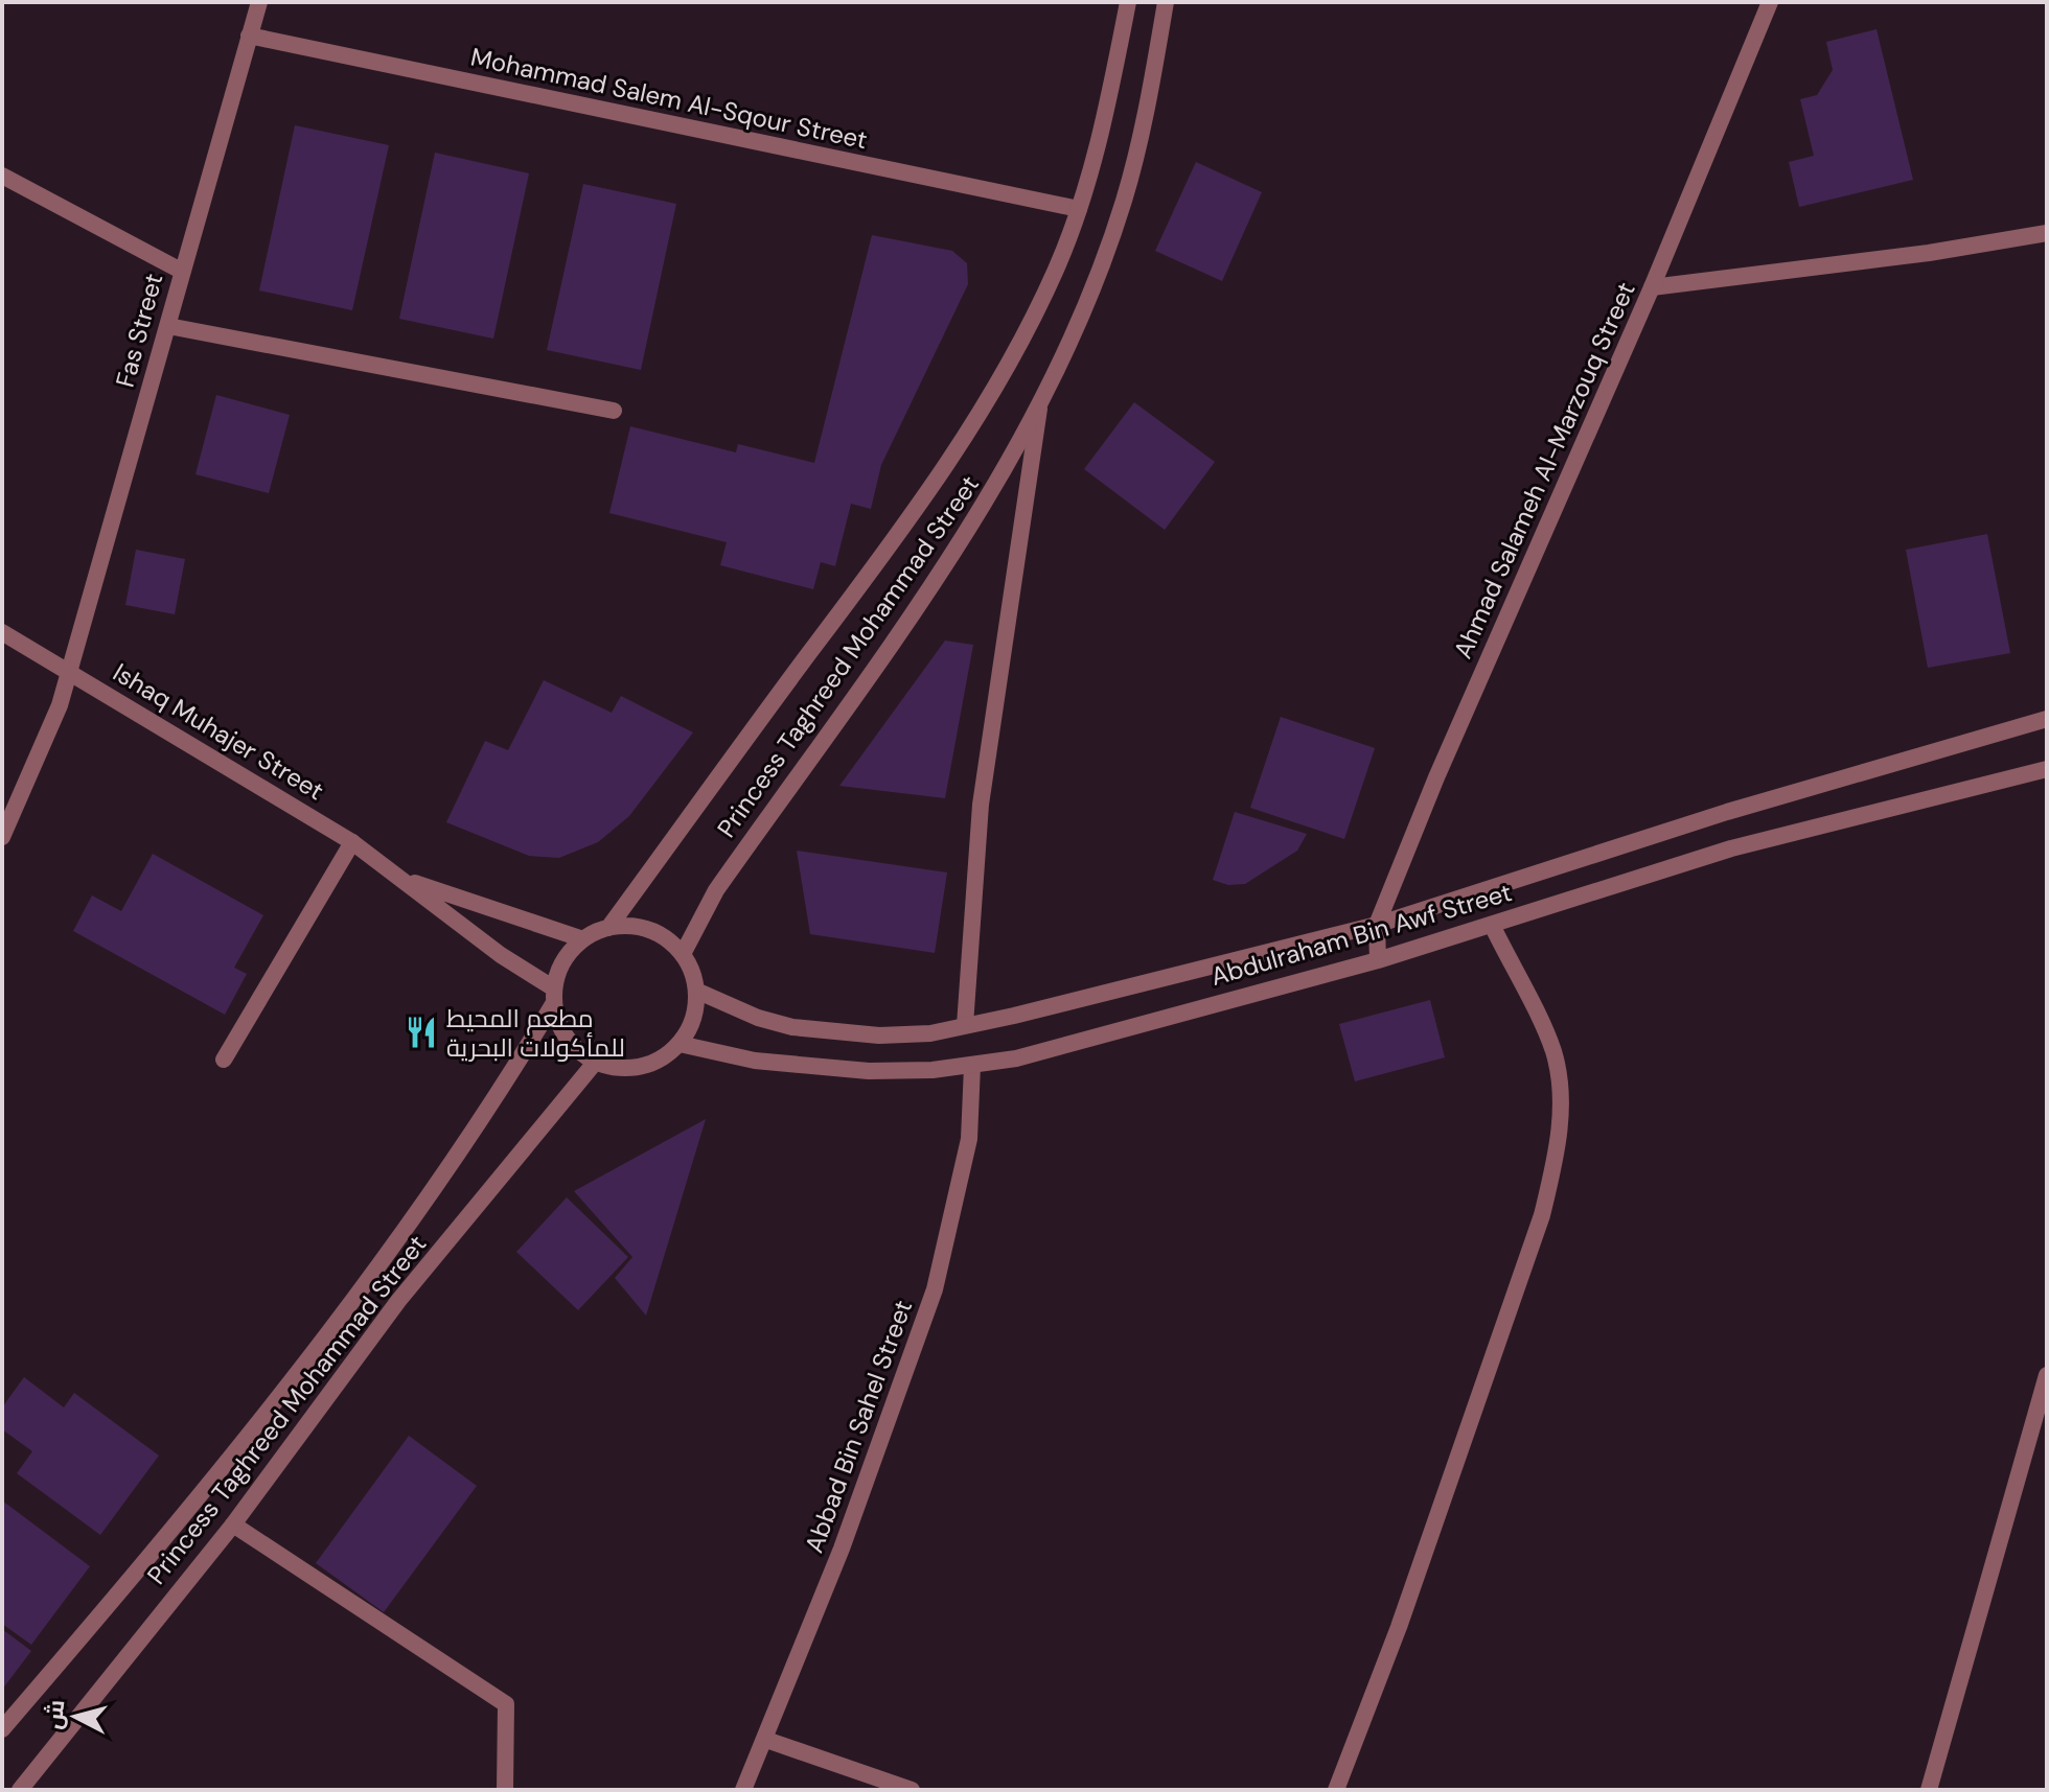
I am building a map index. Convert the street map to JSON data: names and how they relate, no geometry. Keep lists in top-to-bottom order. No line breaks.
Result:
{"streets":{"street":["Mohammad Salem Al-Sqour Street","Fas Street","Ahmad Salameh Al-Marzouq Street","Princess Taghreed Mohammad Street","Ishaq Muhajer Street","Abdulraham Bin Awf Street","Abbad Bin Sahel Street"]},"crossings":[["Mohammad Salem Al-Sqour Street","Fas Street"],["Mohammad Salem Al-Sqour Street","Princess Taghreed Mohammad Street"],["Fas Street","Ishaq Muhajer Street"],["Ahmad Salameh Al-Marzouq Street","Abdulraham Bin Awf Street"],["Princess Taghreed Mohammad Street","Ishaq Muhajer Street"],["Princess Taghreed Mohammad Street","Abdulraham Bin Awf Street"],["Ishaq Muhajer Street","Abdulraham Bin Awf Street"],["Abdulraham Bin Awf Street","Abbad Bin Sahel Street"]],"places":{"restaurant":["مطعم المحيط للمأكولات البحرية"]},"north":"left"}
